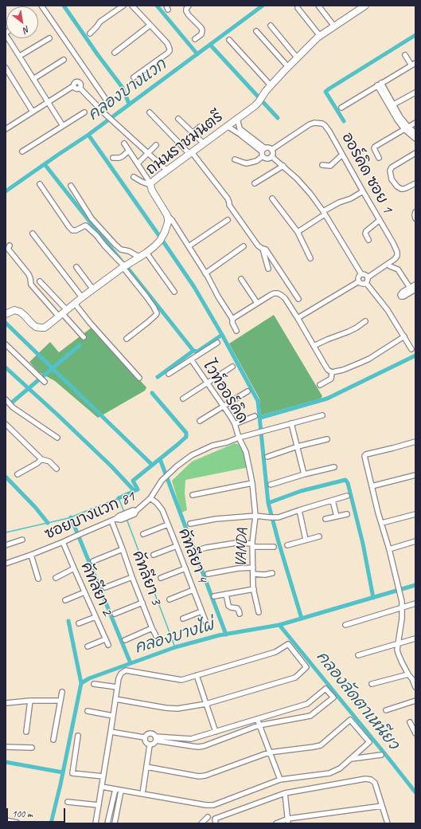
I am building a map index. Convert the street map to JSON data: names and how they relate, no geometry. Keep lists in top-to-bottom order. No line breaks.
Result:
{"streets":{"street":["ถนนราชมนตรี","ออร์คิด ซอย 1","ไวท์ออร์คิด","ซอยบางแวก 81","VANDA","คัทลียา 4","คัทลียา 3","คัทลียา 2"]},"crossings":[["ไวท์ออร์คิด","ซอยบางแวก 81"],["ไวท์ออร์คิด","VANDA"],["ซอยบางแวก 81","VANDA"],["ซอยบางแวก 81","คัทลียา 4"],["ซอยบางแวก 81","คัทลียา 3"],["ซอยบางแวก 81","คัทลียา 2"]],"water":["คลองบางแวก","คลองบางไผ่","คลองลัดตาเหนียว"],"scale_bar":"100 m","north":"bottom right"}
